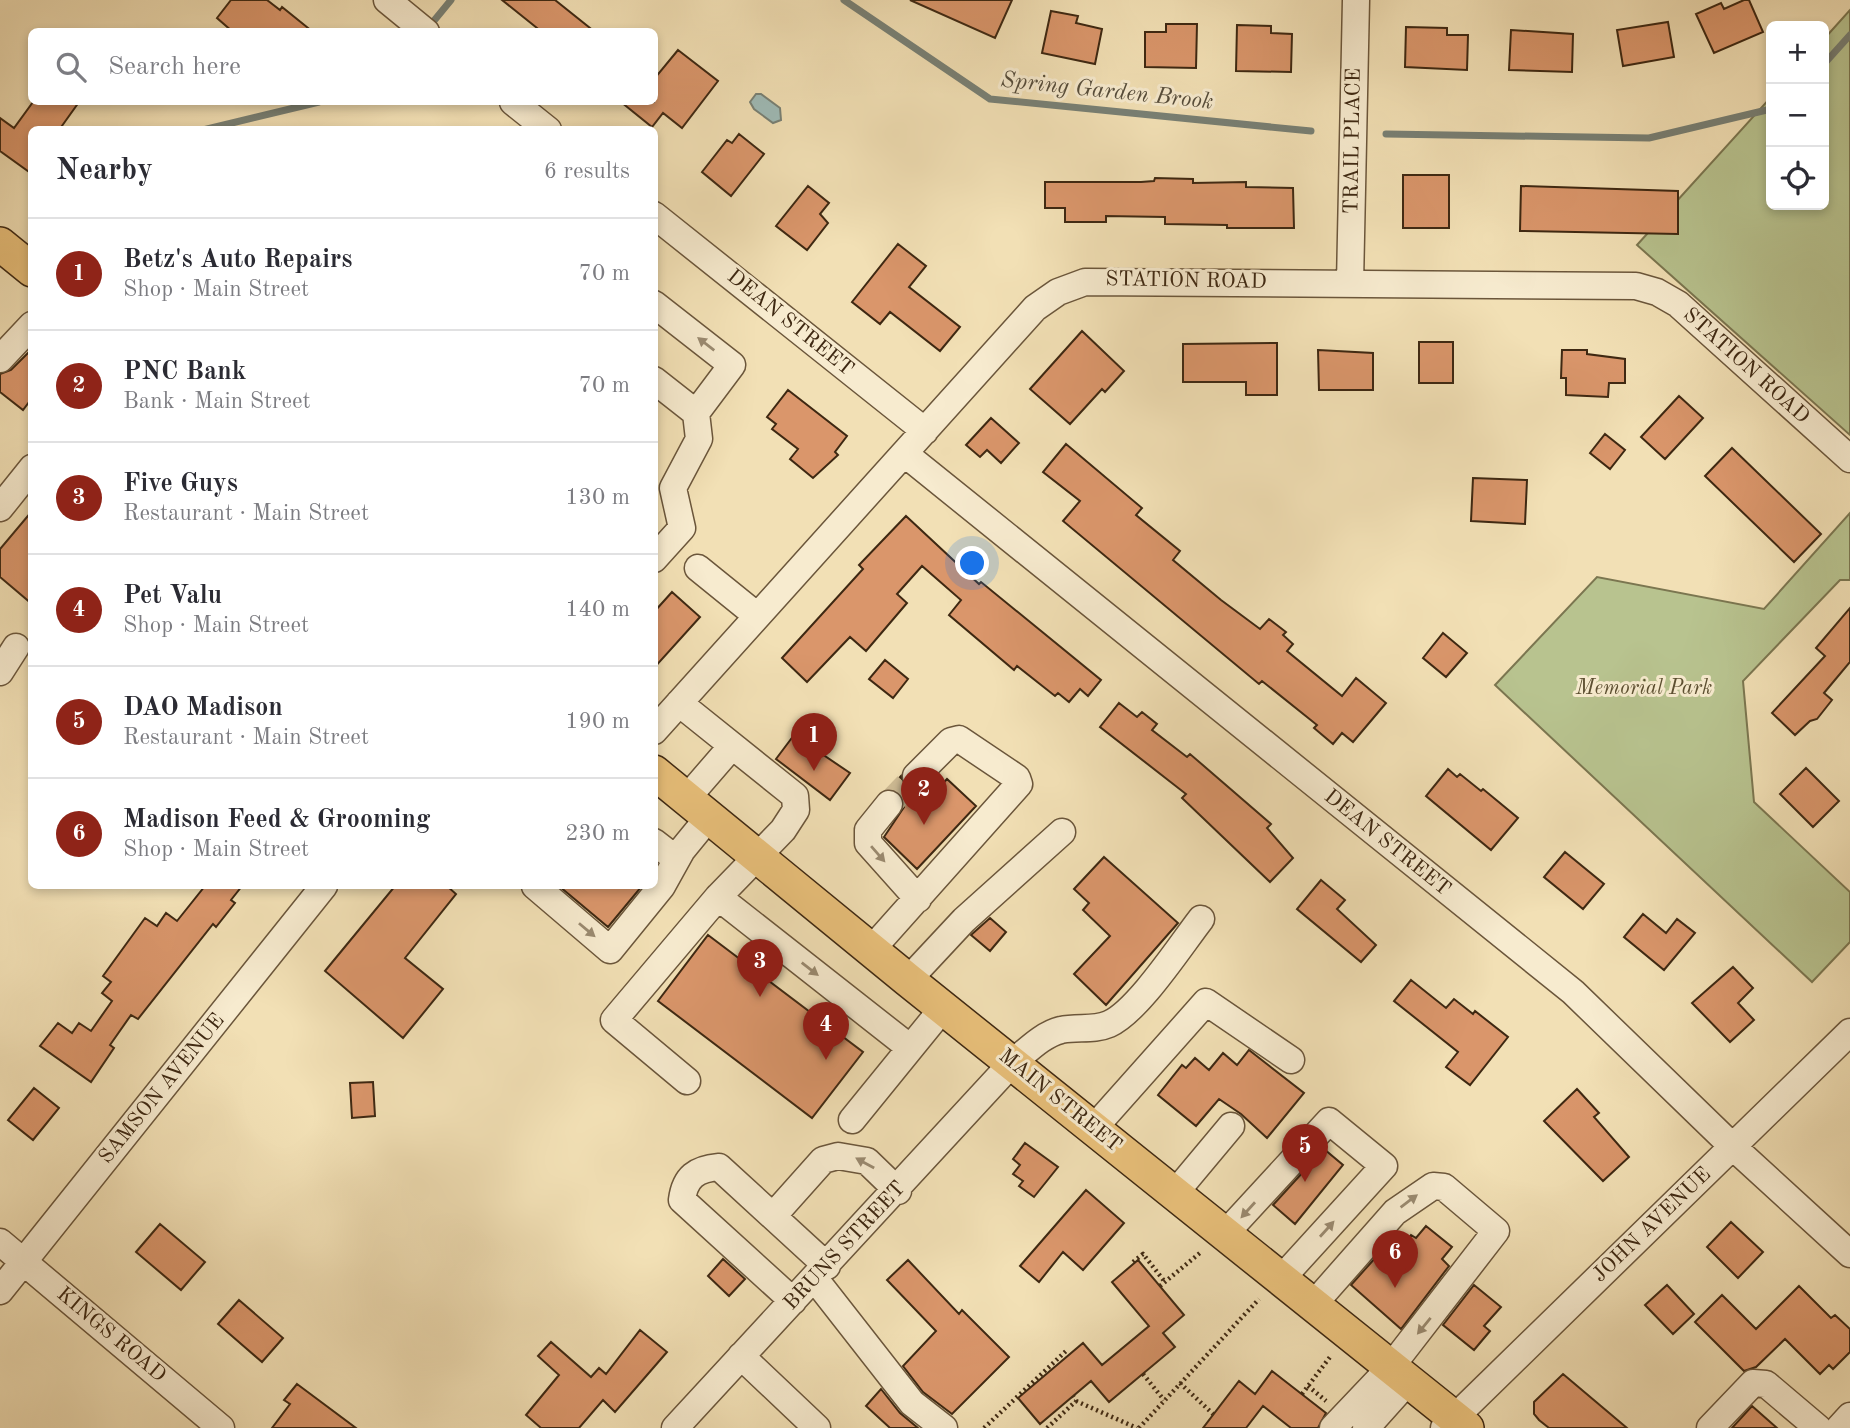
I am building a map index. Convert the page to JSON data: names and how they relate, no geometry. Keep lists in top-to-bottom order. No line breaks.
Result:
{"streets":{"main road":["MAIN STREET"],"street":["TRAIL PLACE","STATION ROAD","DEAN STREET","SAMSON AVENUE","JOHN AVENUE","BRUNS STREET","KINGS ROAD"]},"crossings":[["TRAIL PLACE","STATION ROAD"],["STATION ROAD","DEAN STREET"],["DEAN STREET","JOHN AVENUE"],["SAMSON AVENUE","KINGS ROAD"],["MAIN STREET","JOHN AVENUE"],["MAIN STREET","BRUNS STREET"]],"water":["Spring Garden Brook"],"parks":["Memorial Park"],"page":{"map_buttons":["+","−"],"search":"Search here","heading":["Nearby","6 results"],"list":[{"mark":"1","name":"Betz's Auto Repairs","note":"Shop · Main Street","value":"70 m"},{"mark":"2","name":"PNC Bank","note":"Bank · Main Street","value":"70 m"},{"mark":"3","name":"Five Guys","note":"Restaurant · Main Street","value":"130 m"},{"mark":"4","name":"Pet Valu","note":"Shop · Main Street","value":"140 m"},{"mark":"5","name":"DAO Madison","note":"Restaurant · Main Street","value":"190 m"},{"mark":"6","name":"Madison Feed & Grooming","note":"Shop · Main Street","value":"230 m"}],"pins":["1","2","3","4","5","6"]}}
